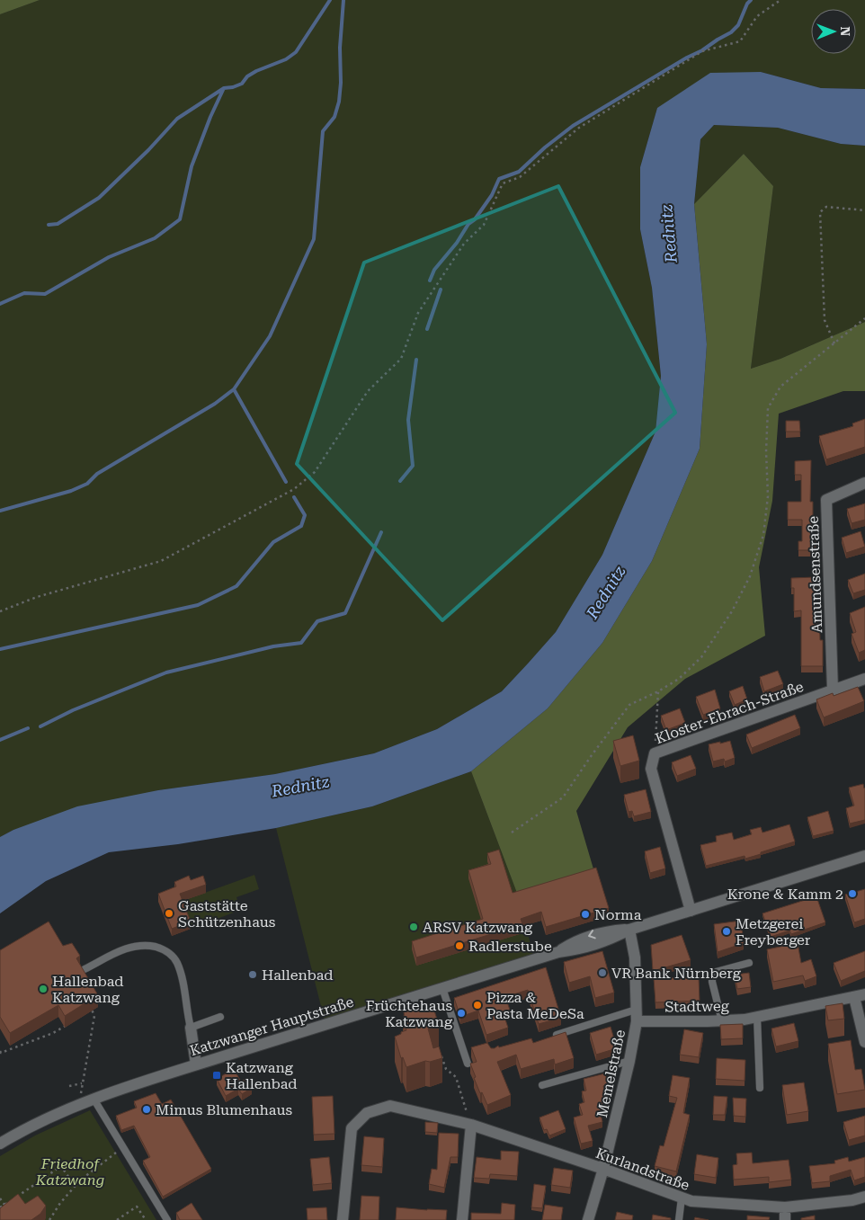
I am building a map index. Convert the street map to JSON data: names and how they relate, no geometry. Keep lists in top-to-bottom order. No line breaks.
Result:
{"streets":{"street":["Amundsenstraße","Kloster-Ebrach-Straße","Stadtweg","Katzwanger Hauptstraße","Memelstraße","Kurlandstraße"]},"crossings":[["Amundsenstraße","Kloster-Ebrach-Straße"],["Kloster-Ebrach-Straße","Katzwanger Hauptstraße"],["Stadtweg","Memelstraße"],["Katzwanger Hauptstraße","Memelstraße"],["Memelstraße","Kurlandstraße"]],"water":["Rednitz"],"parks":["Friedhof Katzwang"],"places":{"other":["Krone & Kamm 2","Gaststätte Schützenhaus","Norma","ARSV Katzwang","Metzgerei Freyberger","Radlerstube","VR Bank Nürnberg","Hallenbad","Hallenbad Katzwang","Pizza & Pasta MeDeSa","Früchtehaus Katzwang","Mimus Blumenhaus"],"transit":["Katzwang Hallenbad"]},"north":"right"}
